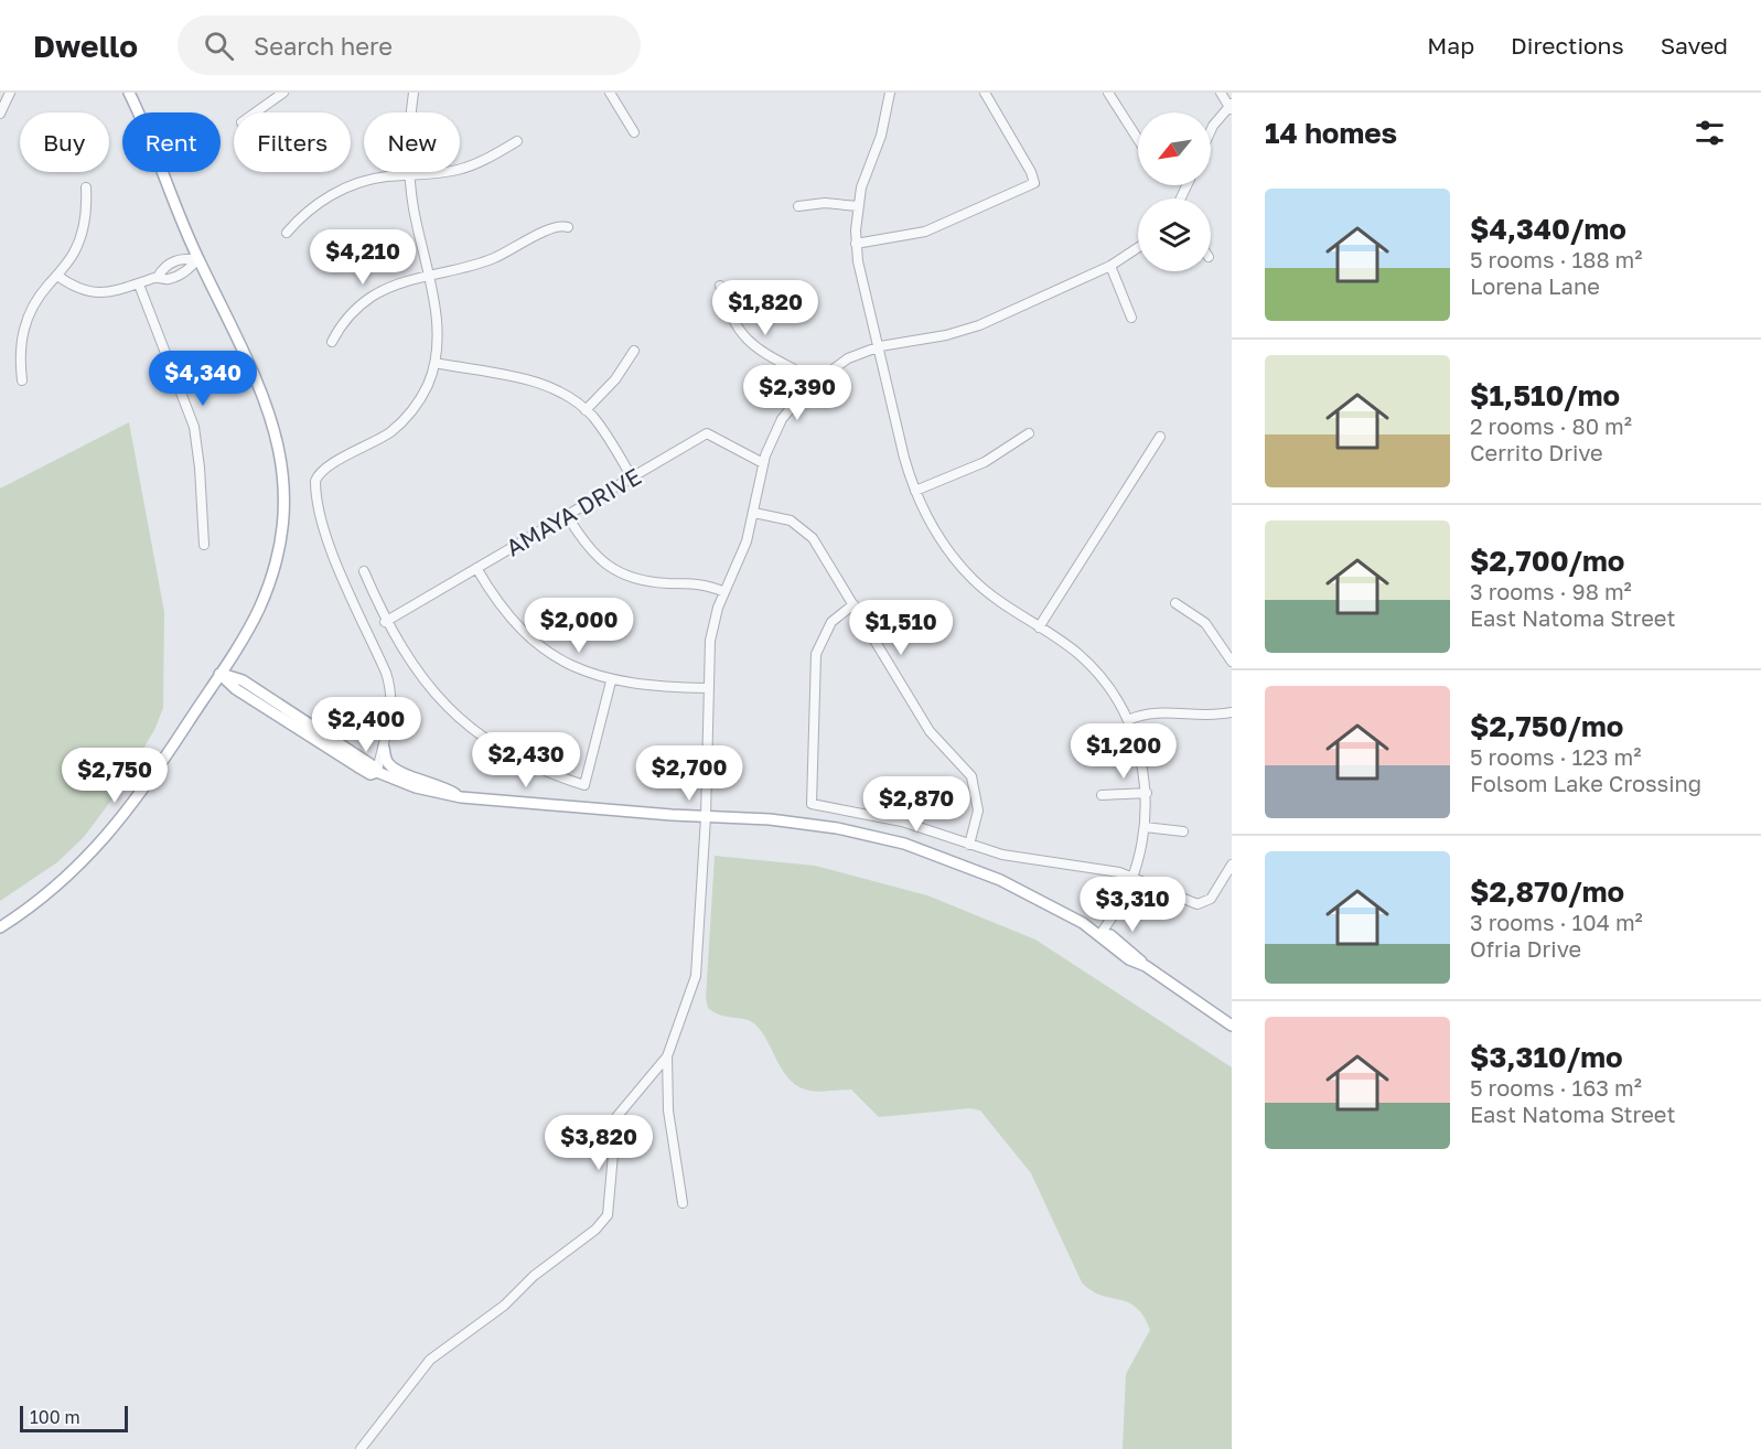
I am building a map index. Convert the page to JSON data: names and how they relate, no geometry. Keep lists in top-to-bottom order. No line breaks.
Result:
{"streets":{"street":["AMAYA DRIVE"]},"scale_bar":"100 m","north":"bottom left","page":{"header":"Dwello","search":"Search here","nav":["Map","Directions","Saved"],"heading":"14 homes","chip":["Buy","Rent","Filters","New"],"list":[{"name":"$4,340/mo","note":"5 rooms · 188 m² · Lorena Lane"},{"name":"$1,510/mo","note":"2 rooms · 80 m² · Cerrito Drive"},{"name":"$2,700/mo","note":"3 rooms · 98 m² · East Natoma Street"},{"name":"$2,750/mo","note":"5 rooms · 123 m² · Folsom Lake Crossing"},{"name":"$2,870/mo","note":"3 rooms · 104 m² · Ofria Drive"},{"name":"$3,310/mo","note":"5 rooms · 163 m² · East Natoma Street"}],"price":["$4,210","$1,820","$4,340","$2,390","$2,000","$1,510","$2,400","$1,200","$2,430","$2,700","$2,750","$2,870","$3,310","$3,820"],"scale":"100 m"}}
